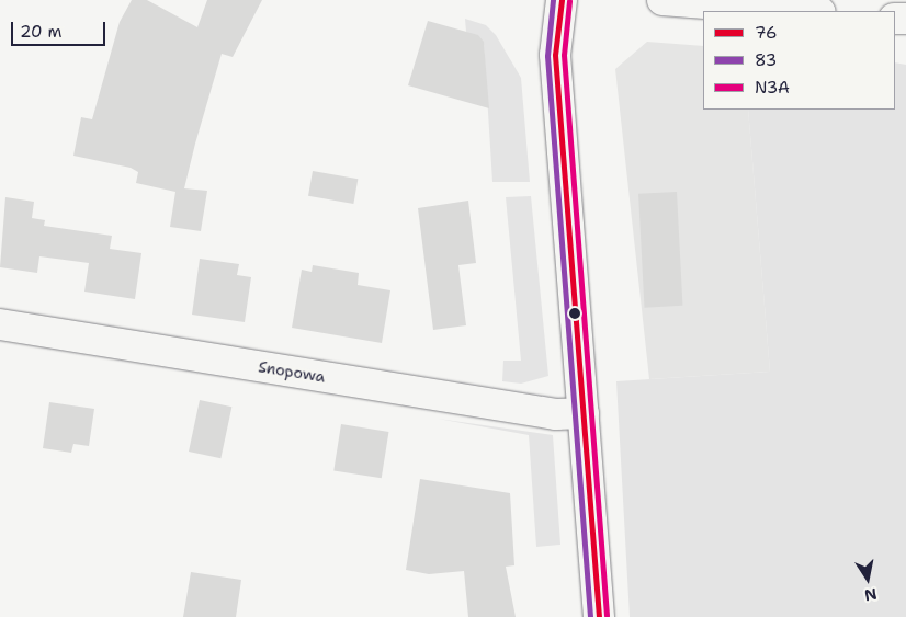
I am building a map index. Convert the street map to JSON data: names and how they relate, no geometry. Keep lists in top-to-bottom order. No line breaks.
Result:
{"streets":{"street":["Snopowa"]},"lines":["transit line 76","transit line 83","transit line N3A"],"legend":["76","83","N3A"],"scale_bar":"20 m","north":"bottom"}
